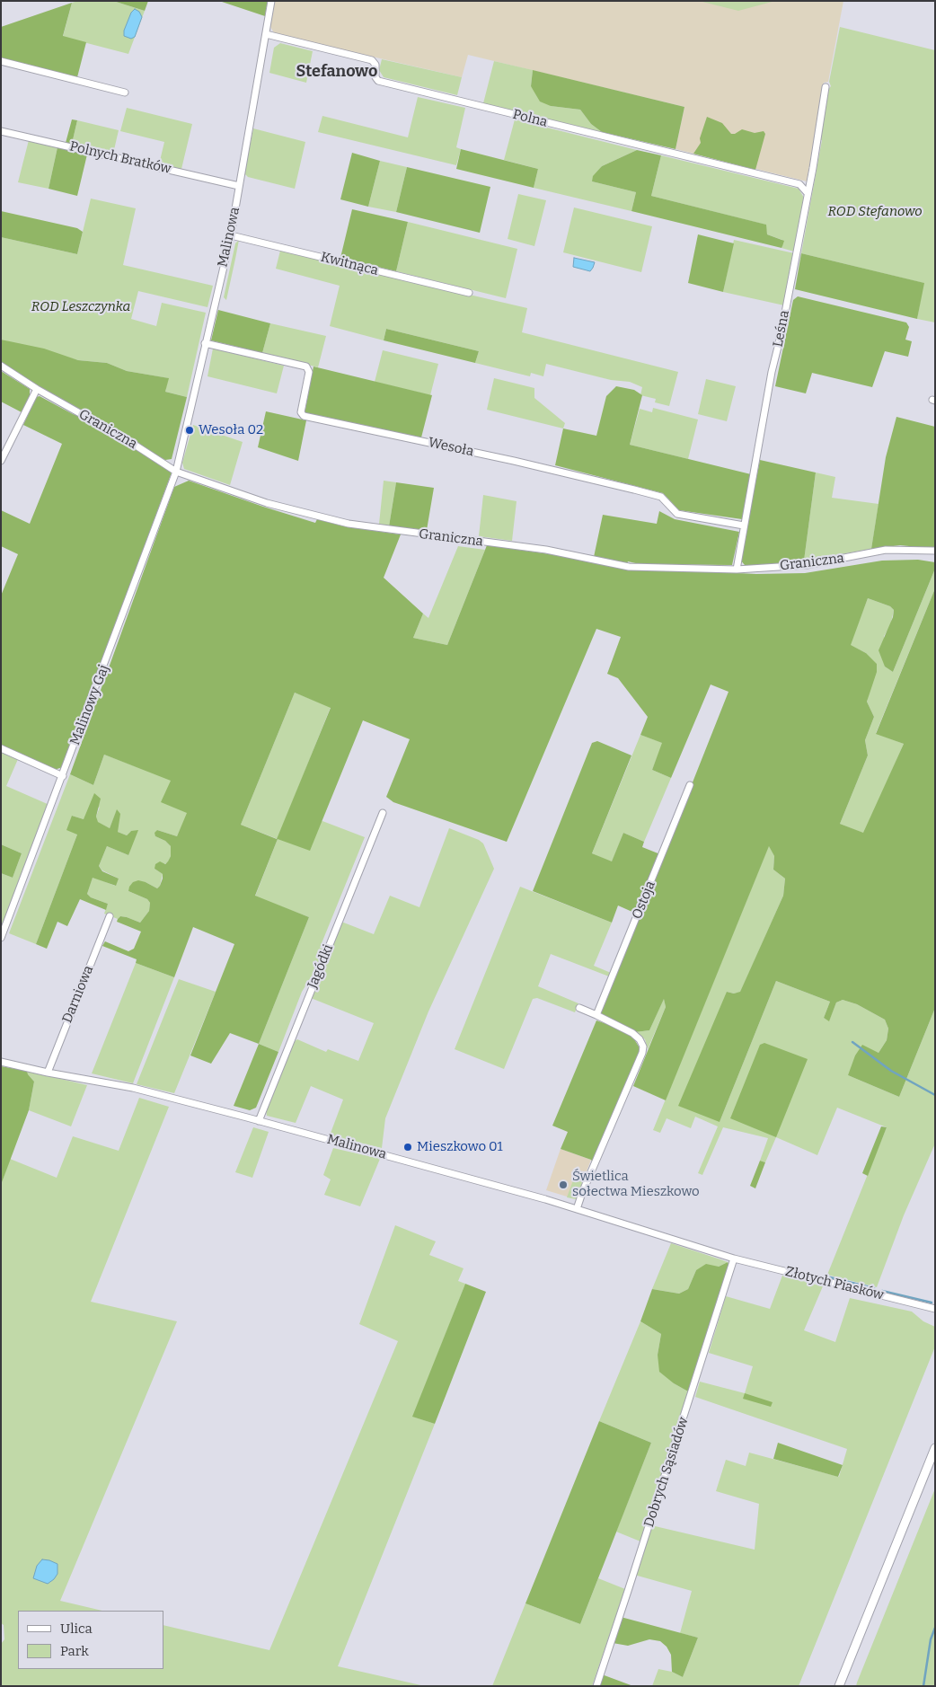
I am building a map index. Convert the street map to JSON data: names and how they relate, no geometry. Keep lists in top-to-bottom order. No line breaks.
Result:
{"streets":{"street":["Polna","Polnych Bratków","Malinowa","Kwitnąca","Leśna","Graniczna","Wesoła","Malinowy Gaj","Ostoja","Jagódki","Darniowa","Złotych Piasków","Dobrych Sąsiadów"]},"crossings":[["Polna","Malinowa"],["Polna","Leśna"],["Polnych Bratków","Malinowa"],["Malinowa","Kwitnąca"],["Malinowa","Graniczna"],["Malinowa","Wesoła"],["Malinowa","Malinowy Gaj"],["Malinowa","Jagódki"],["Malinowa","Darniowa"],["Malinowa","Złotych Piasków"],["Malinowa","Dobrych Sąsiadów"],["Leśna","Graniczna"],["Leśna","Wesoła"],["Graniczna","Malinowy Gaj"],["Złotych Piasków","Dobrych Sąsiadów"]],"districts":["Stefanowo"],"parks":["ROD Stefanowo","ROD Leszczynka"],"places":["Wesoła 02","Mieszkowo 01","Świetlica sołectwa Mieszkowo"],"legend":["Ulica","Park"]}
